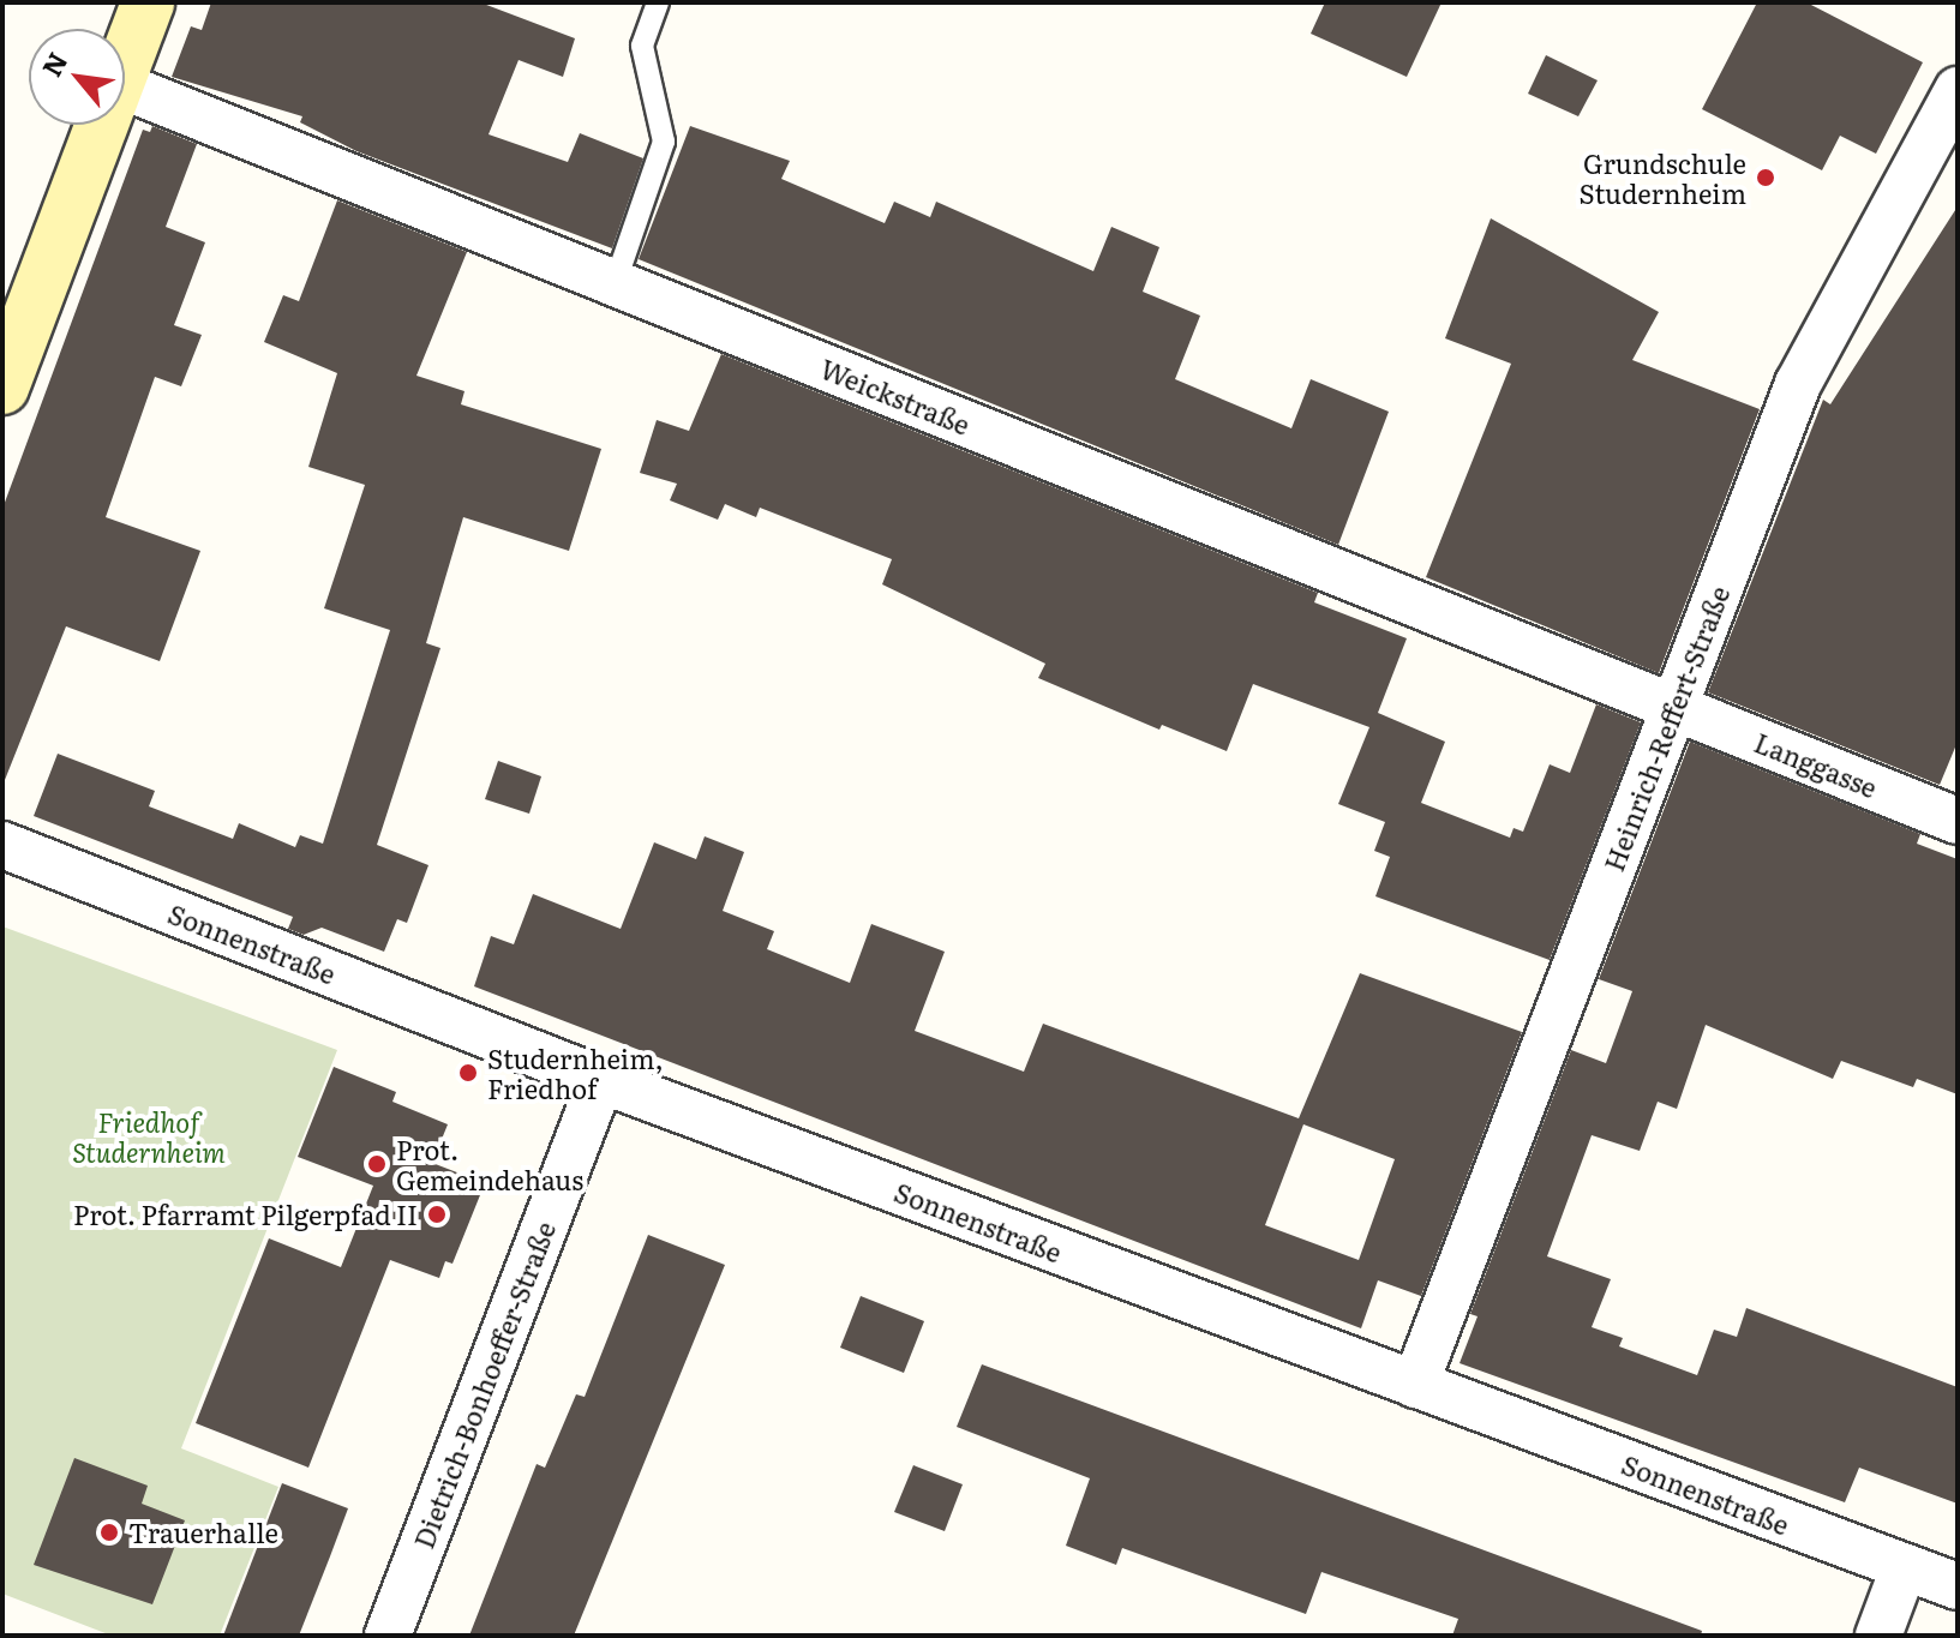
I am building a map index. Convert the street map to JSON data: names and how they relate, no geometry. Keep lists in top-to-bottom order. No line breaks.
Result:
{"streets":{"street":["Weickstraße","Heinrich-Reffert-Straße","Langgasse","Sonnenstraße","Dietrich-Bonhoeffer-Straße"]},"crossings":[["Weickstraße","Heinrich-Reffert-Straße"],["Weickstraße","Langgasse"],["Heinrich-Reffert-Straße","Langgasse"],["Heinrich-Reffert-Straße","Sonnenstraße"],["Sonnenstraße","Dietrich-Bonhoeffer-Straße"]],"parks":["Friedhof Studernheim"],"places":["Grundschule Studernheim","Studernheim, Friedhof","Prot. Gemeindehaus","Prot. Pfarramt Pilgerpfad II","Trauerhalle"],"north":"top left"}
